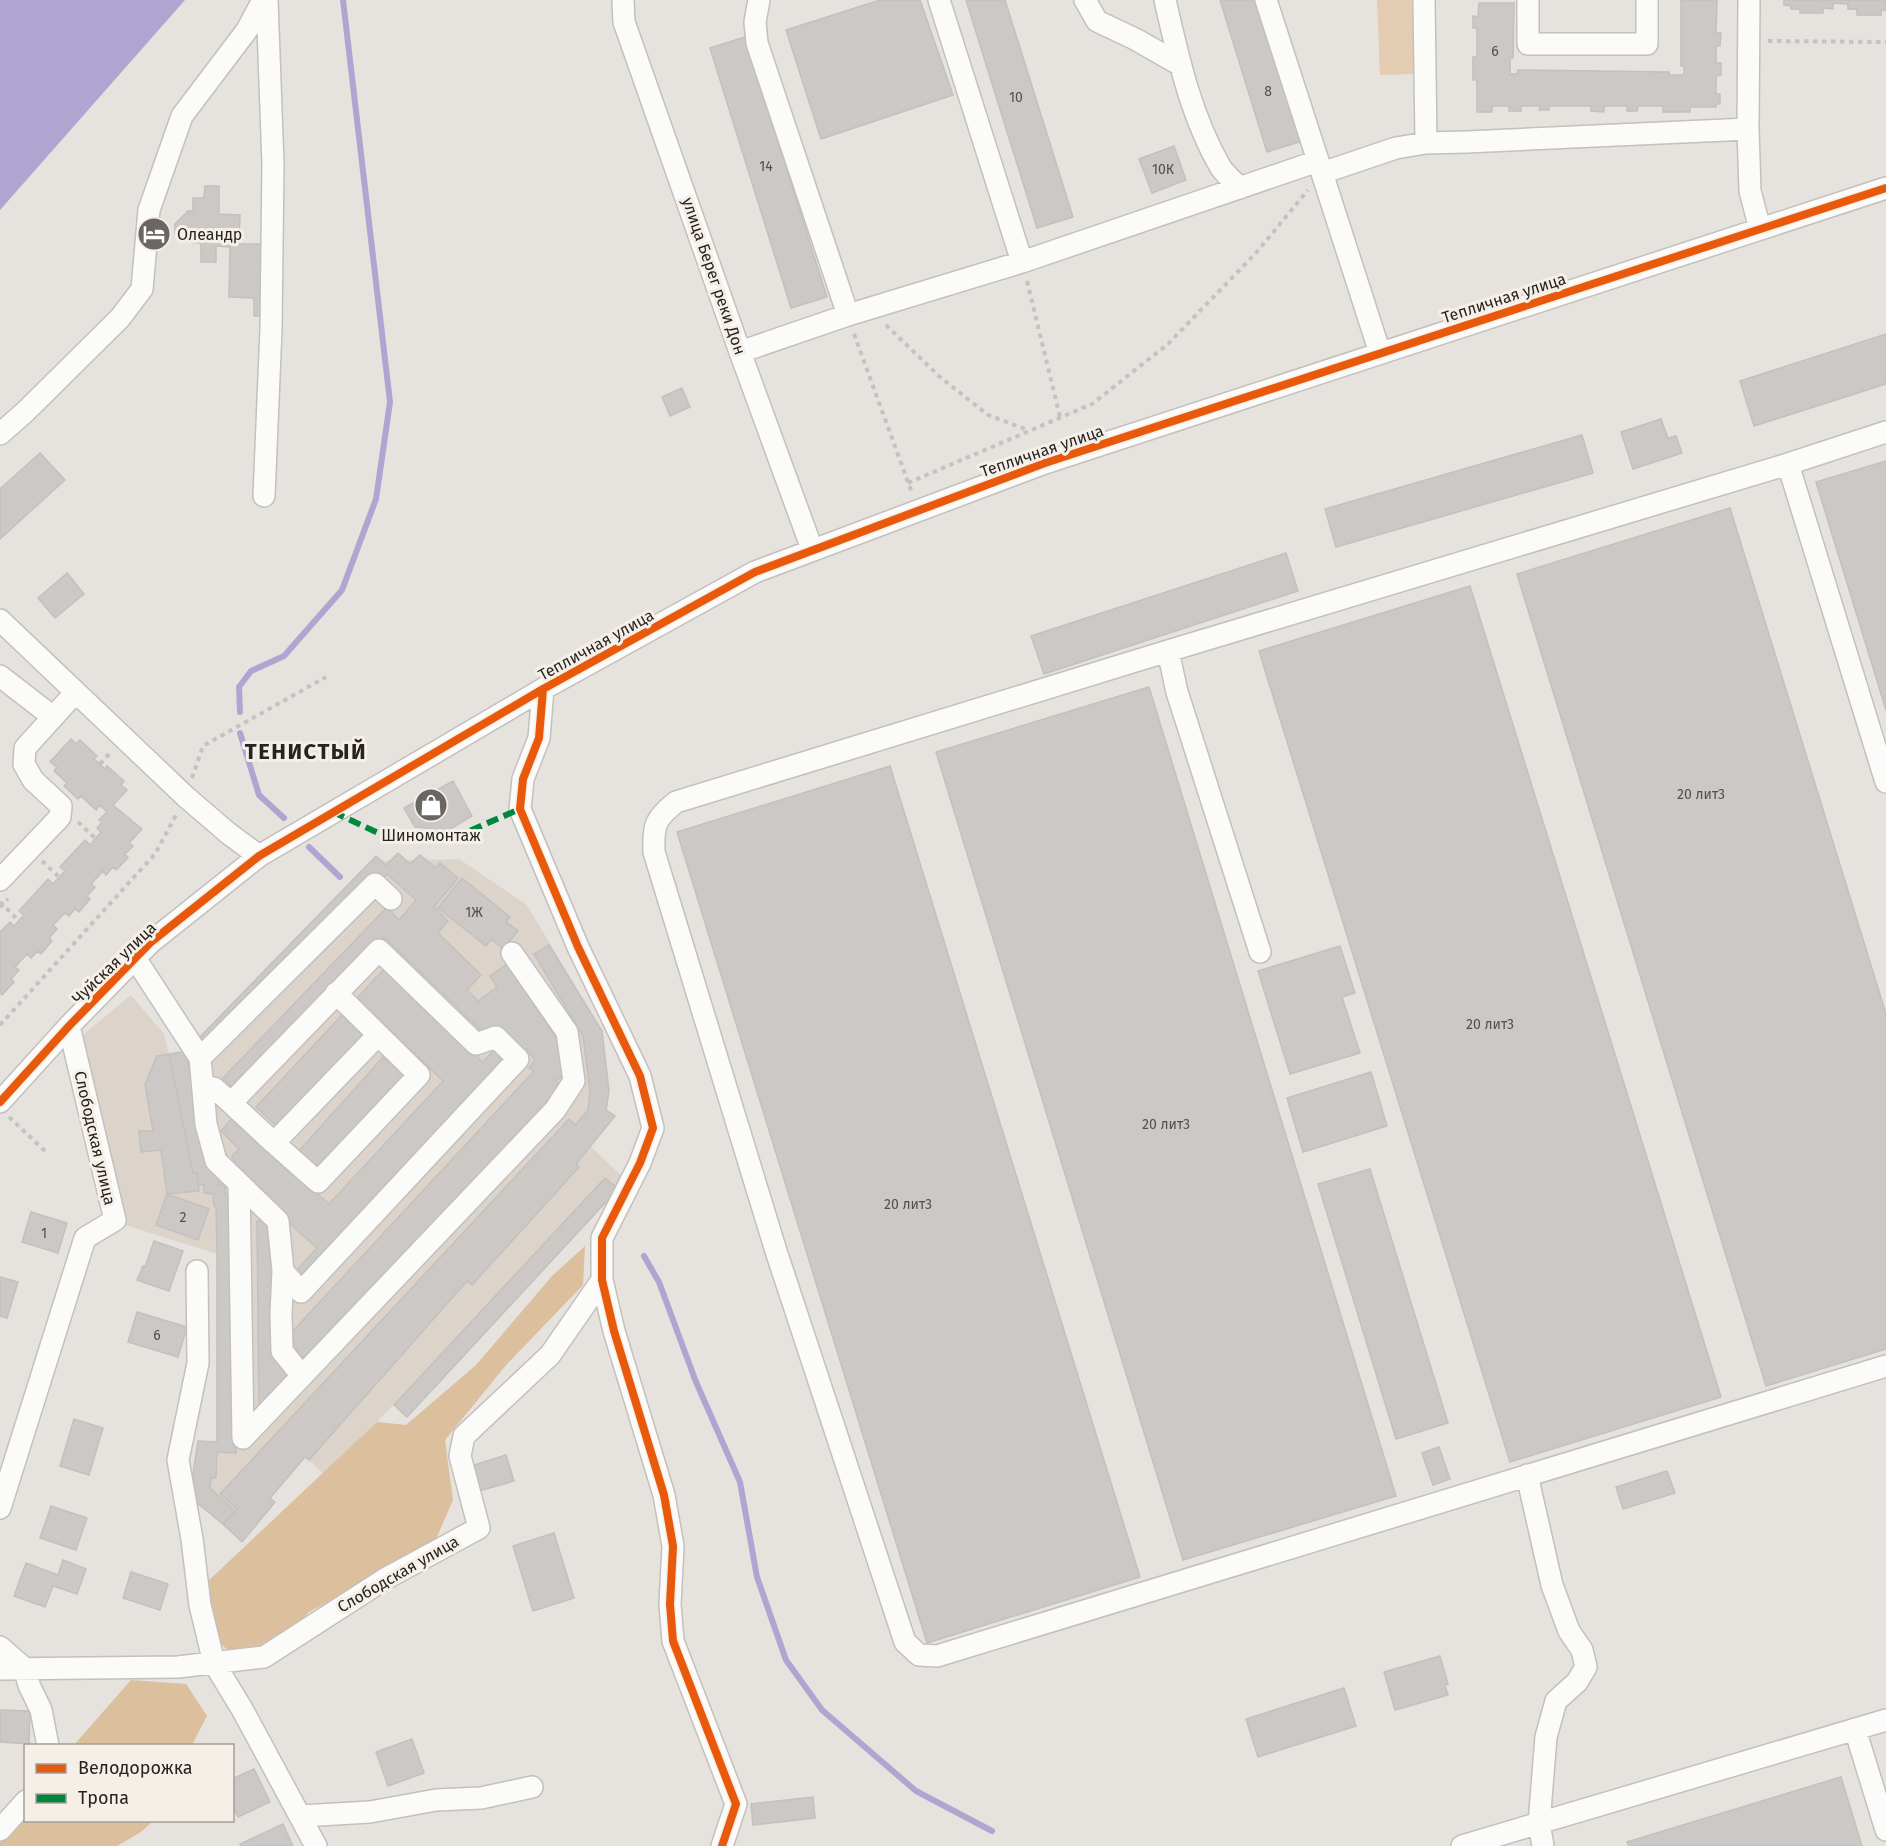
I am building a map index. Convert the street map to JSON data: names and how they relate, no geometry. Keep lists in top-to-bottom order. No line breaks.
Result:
{"streets":{"street":["улица Берег реки Дон","Тепличная улица","Чуйская улица","Слободская улица"]},"crossings":[["улица Берег реки Дон","Тепличная улица"],["Тепличная улица","Чуйская улица"],["Чуйская улица","Слободская улица"]],"districts":["ТЕНИСТЫЙ"],"places":{"hotel":["Олеандр"],"shop":["Шиномонтаж"]},"house_numbers":["6","8","10","14","10К","20 лит3","1Ж","20 лит3","20 лит3","20 лит3","2","1","6"],"legend":["Велодорожка","Тропа"]}
